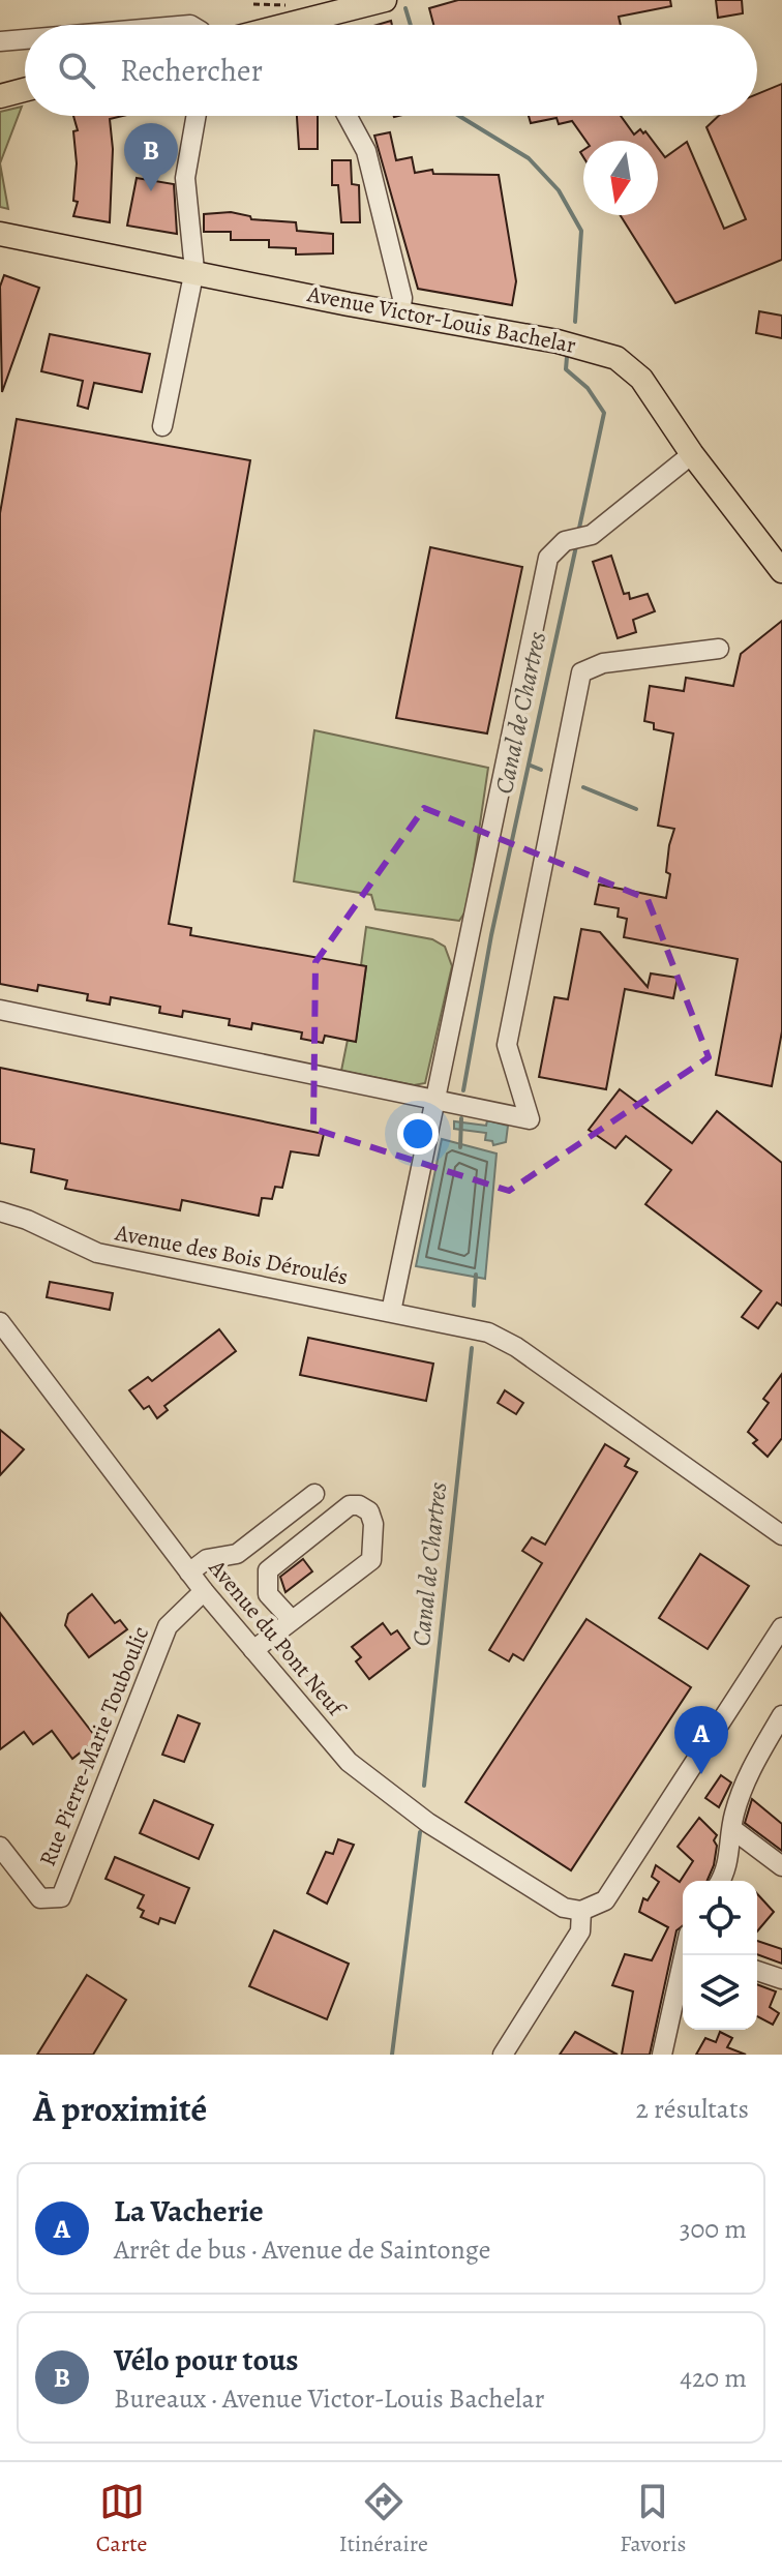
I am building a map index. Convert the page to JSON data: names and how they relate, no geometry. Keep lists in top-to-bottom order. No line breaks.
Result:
{"streets":{"main road":["Avenue Victor-Louis Bachelar"],"street":["Avenue des Bois Déroulés","Avenue du Pont Neuf","Rue Pierre-Marie Touboulic"]},"crossings":[["Avenue du Pont Neuf","Rue Pierre-Marie Touboulic"]],"water":["Canal de Chartres"],"north":"bottom","page":{"search":"Rechercher","pins":["B","A"],"heading":["À proximité","2 résultats"],"list":[{"mark":"A","name":"La Vacherie","note":"Arrêt de bus · Avenue de Saintonge","value":"300 m"},{"mark":"B","name":"Vélo pour tous","note":"Bureaux · Avenue Victor-Louis Bachelar","value":"420 m"}],"nav":["Carte","Itinéraire","Favoris"]}}
